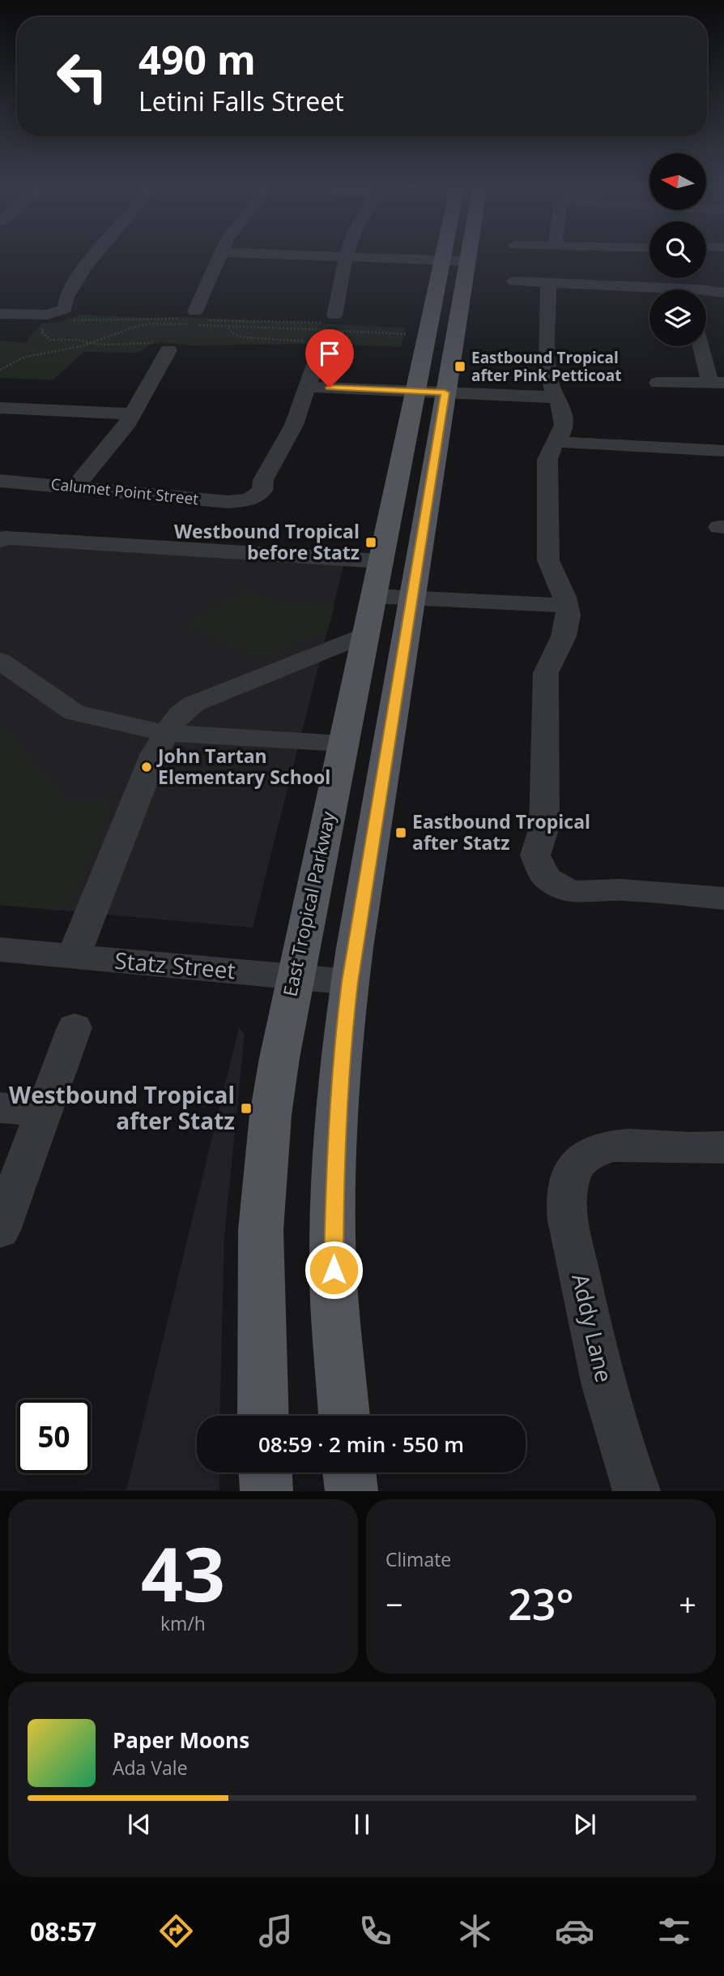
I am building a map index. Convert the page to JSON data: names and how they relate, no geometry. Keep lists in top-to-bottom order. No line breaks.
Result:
{"streets":{"main road":["East Tropical Parkway"],"street":["Calumet Point Street","Statz Street","Addy Lane"]},"crossings":[["East Tropical Parkway","Statz Street"]],"places":{"transit":["Eastbound Tropical after Pink Petticoat","Westbound Tropical before Statz","Eastbound Tropical after Statz","Westbound Tropical after Statz"],"other":["John Tartan Elementary School"]},"north":"left","page":{"turn":["490 m","Letini Falls Street"],"limit":"50","trip":"08:59 · 2 min · 550 m","tile":[["43","km/h"],"Climate"],"heat":["−","23°","+"],"song":["Paper Moons","Ada Vale"],"tabs":"08:57"}}
